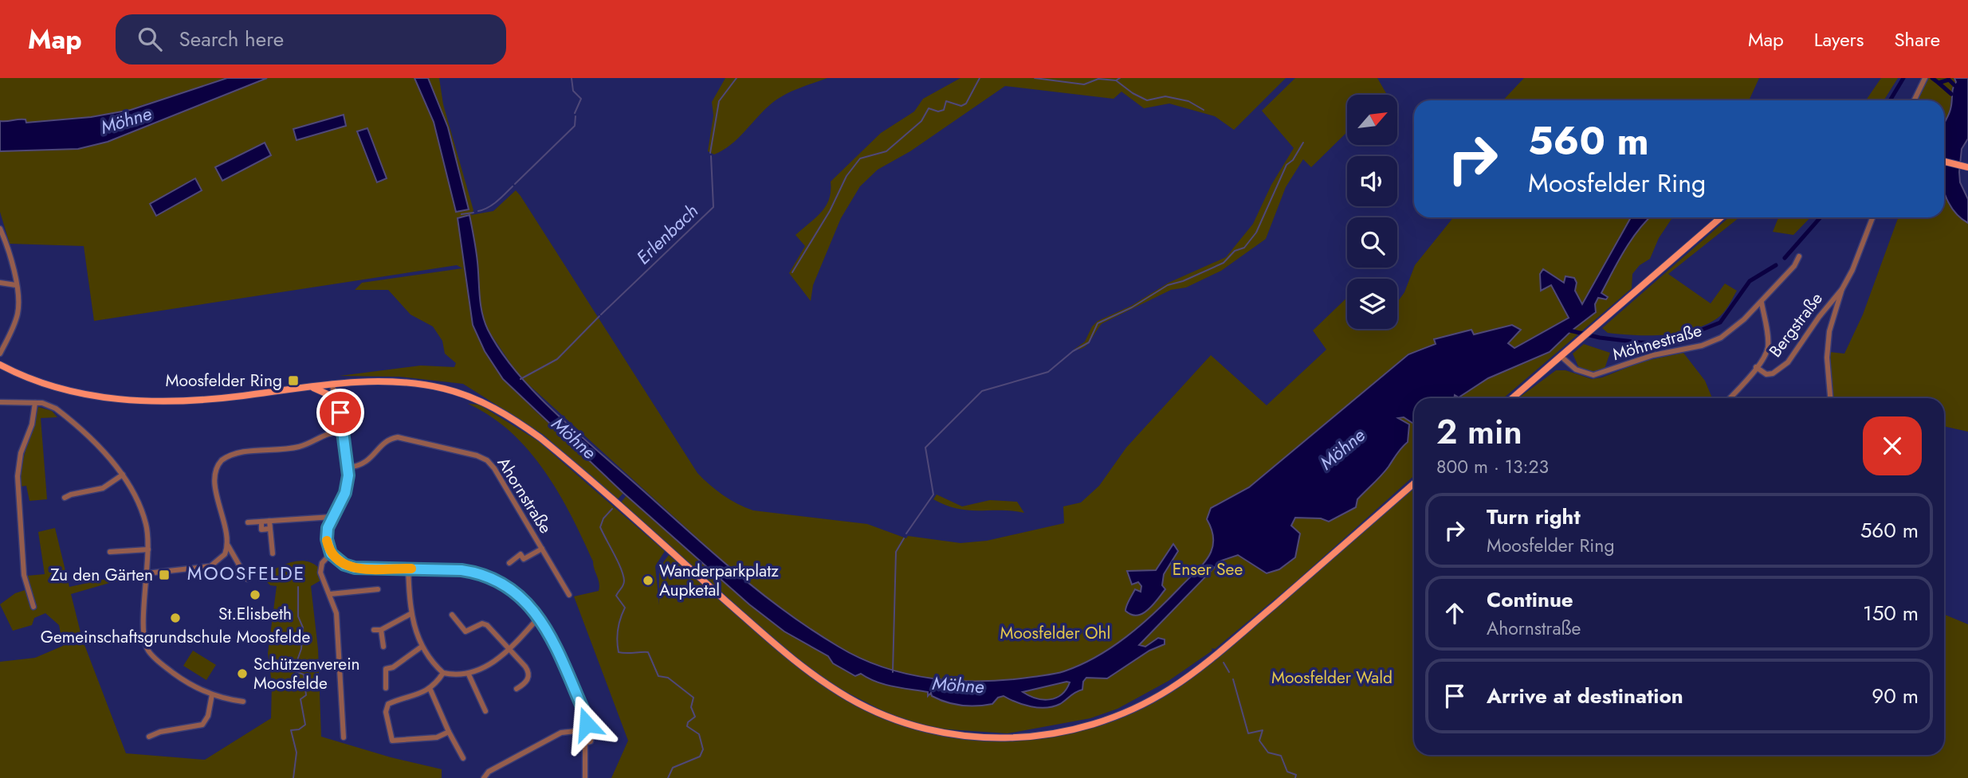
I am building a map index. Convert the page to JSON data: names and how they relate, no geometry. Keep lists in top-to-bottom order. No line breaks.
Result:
{"streets":{"street":["Bergstraße","Möhnestraße","Ahornstraße"]},"crossings":[["Bergstraße","Möhnestraße"]],"districts":["MOOSFELDE"],"water":["Möhne","Erlenbach"],"parks":["Enser See","Moosfelder Ohl","Moosfelder Wald"],"places":{"transit":["Moosfelder Ring","Zu den Gärten"],"other":["Wanderparkplatz Aupketal","St.Elisbeth","Gemeinschaftsgrundschule Moosfelde","Schützenverein Moosfelde"]},"north":"top right","page":{"header":"Map","search":"Search here","nav":["Map","Layers","Share"],"turn":["560 m","Moosfelder Ring"],"heading":["2 min","800 m · 13:23"],"list":[{"name":"Turn right","note":"Moosfelder Ring","value":"560 m"},{"name":"Continue","note":"Ahornstraße","value":"150 m"},{"name":"Arrive at destination","value":"90 m"}]}}
